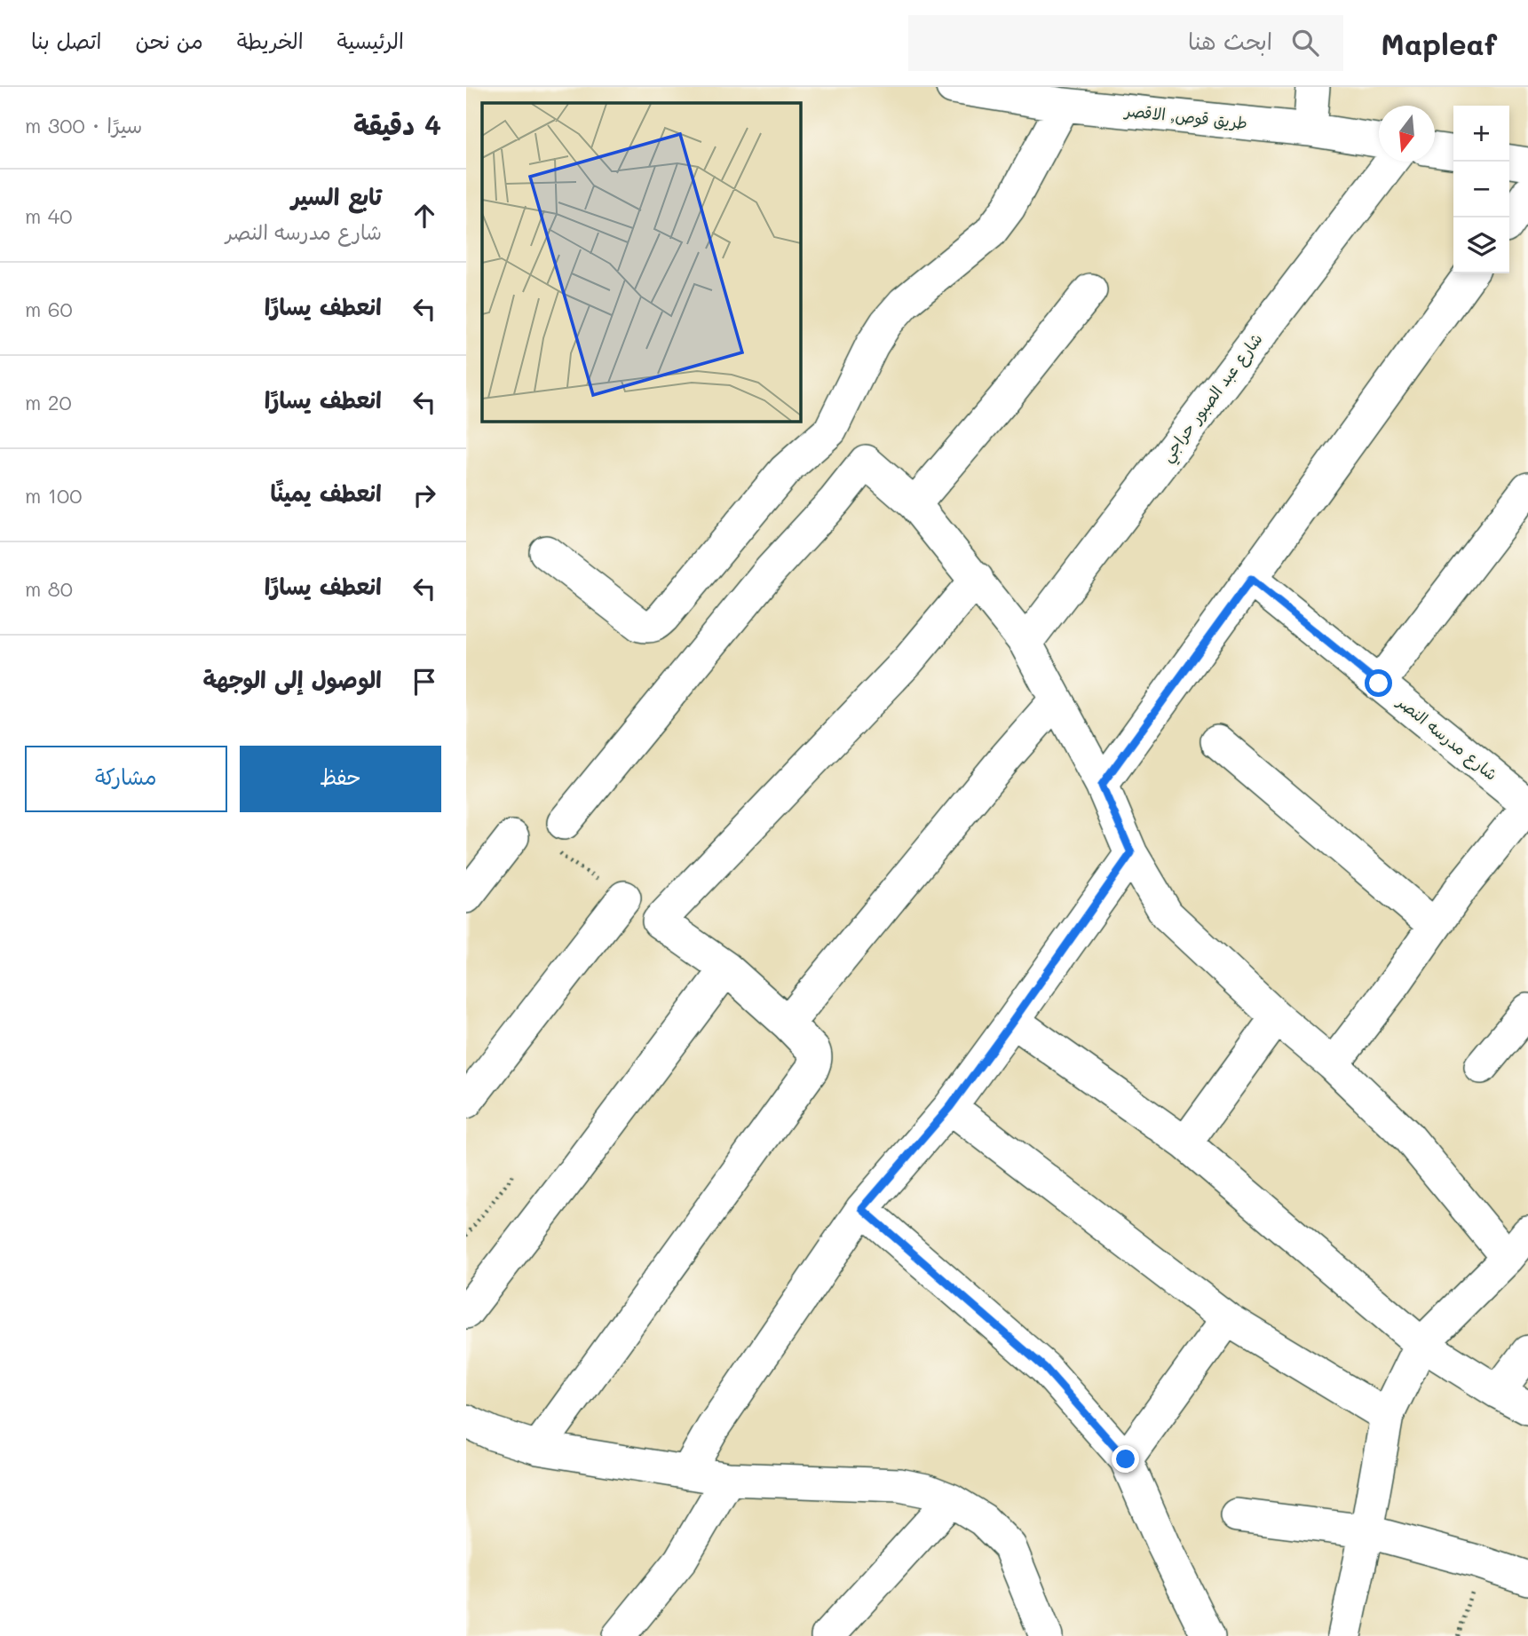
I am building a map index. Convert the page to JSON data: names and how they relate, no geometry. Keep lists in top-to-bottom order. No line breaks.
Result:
{"streets":{"street":["طريق قوص, الاقصر","شارع عبد الصبور حراجي","شارع مدرسه النصر"]},"north":"bottom","page":{"header":"Mapleaf","search":"ابحث هنا","nav":["الرئيسية","الخريطة","من نحن","اتصل بنا"],"heading":["4 دقيقة","سيرًا · 300 m"],"map_buttons":["+","−"],"list":[["تابع السير","شارع مدرسه النصر","40 m"],["انعطف يسارًا","60 m"],["انعطف يسارًا","20 m"],["انعطف يمينًا","100 m"],["انعطف يسارًا","80 m"],"الوصول إلى الوجهة"],"buttons":["حفظ","مشاركة"]}}
